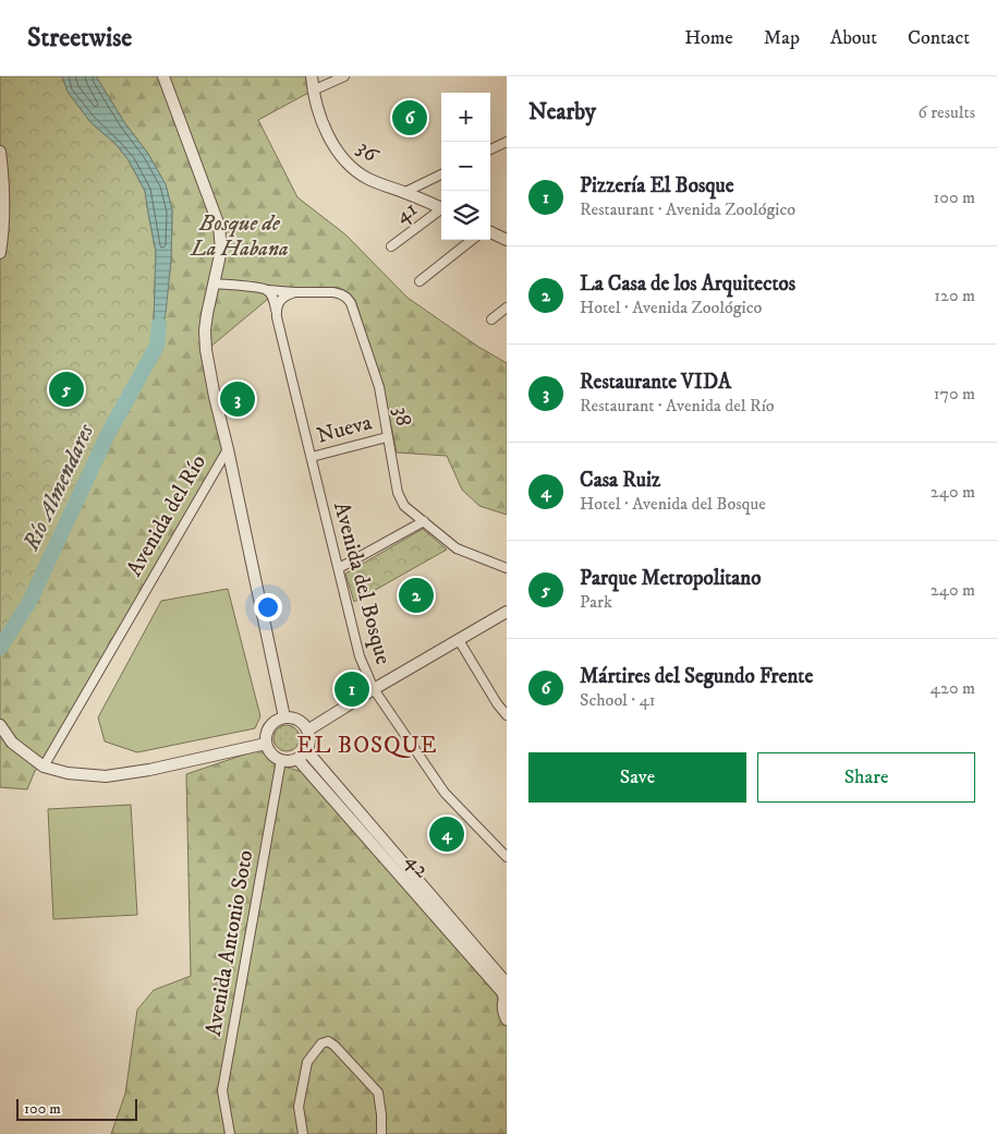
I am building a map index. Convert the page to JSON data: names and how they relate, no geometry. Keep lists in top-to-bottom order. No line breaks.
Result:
{"streets":{"street":["36","41","38","Nueva","Avenida del Río","Avenida del Bosque","42","Avenida Antonio Soto"]},"crossings":[["36","41"],["38","Nueva"],["38","Avenida del Bosque"],["Nueva","Avenida del Bosque"],["42","Avenida Antonio Soto"]],"districts":["EL BOSQUE"],"water":["Río Almendares"],"parks":["Bosque de La Habana"],"scale_bar":"100 m","page":{"header":"Streetwise","nav":["Home","Map","About","Contact"],"heading":["Nearby","6 results"],"map_buttons":["+","−"],"pins":["6","5","3","2","1","4"],"list":[{"mark":"1","name":"Pizzería El Bosque","note":"Restaurant · Avenida Zoológico","value":"100 m"},{"mark":"2","name":"La Casa de los Arquitectos","note":"Hotel · Avenida Zoológico","value":"120 m"},{"mark":"3","name":"Restaurante VIDA","note":"Restaurant · Avenida del Río","value":"170 m"},{"mark":"4","name":"Casa Ruiz","note":"Hotel · Avenida del Bosque","value":"240 m"},{"mark":"5","name":"Parque Metropolitano","note":"Park","value":"240 m"},{"mark":"6","name":"Mártires del Segundo Frente","note":"School · 41","value":"420 m"}],"buttons":["Save","Share"],"scale":"100 m"}}
